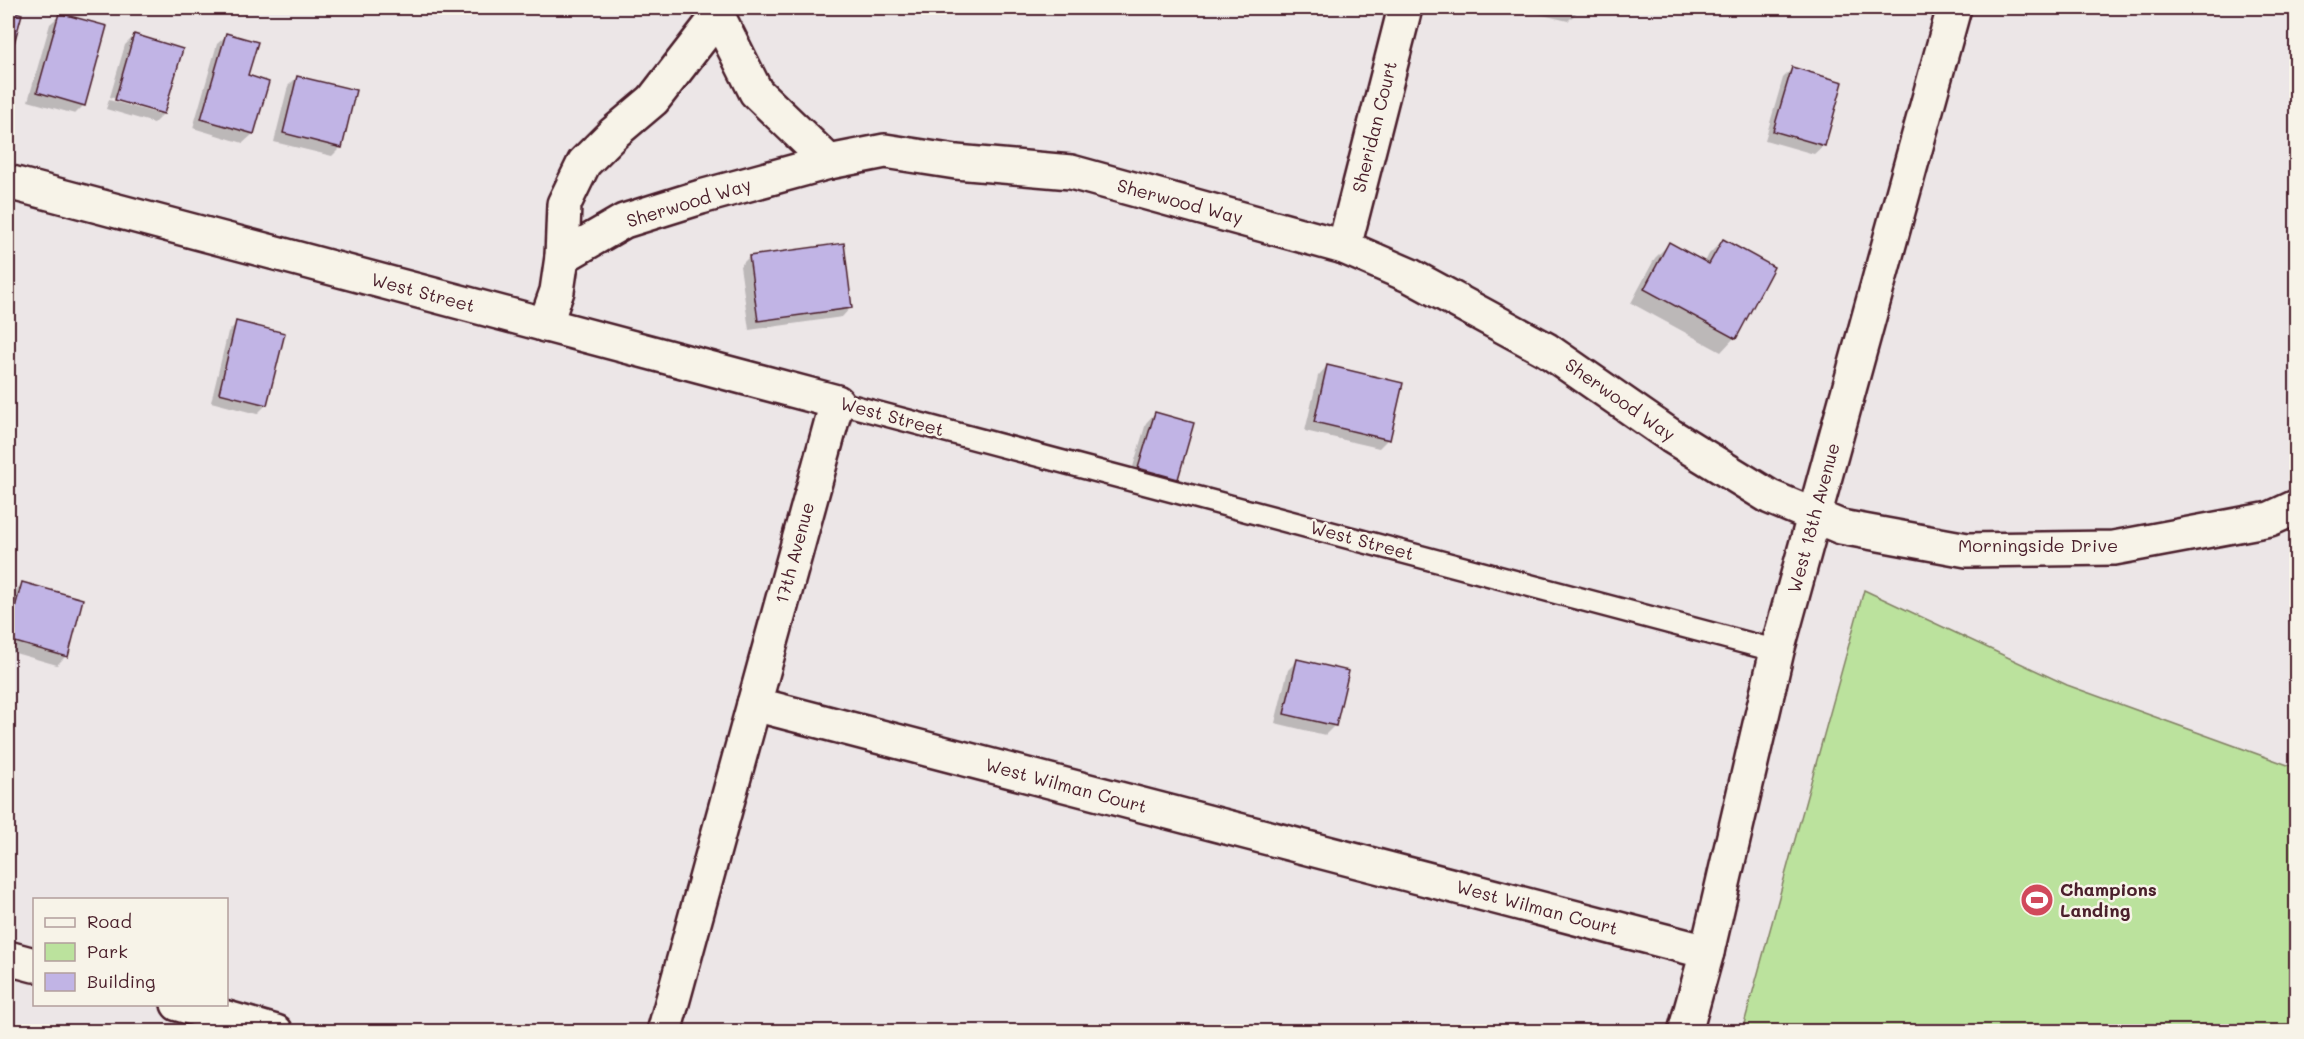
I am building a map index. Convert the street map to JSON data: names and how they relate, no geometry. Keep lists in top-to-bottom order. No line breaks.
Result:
{"streets":{"street":["Sheridan Court","Sherwood Way","West Street","West 18th Avenue","Morningside Drive","17th Avenue","West Wilman Court"]},"crossings":[["Sheridan Court","Sherwood Way"],["Sherwood Way","West 18th Avenue"],["Sherwood Way","Morningside Drive"],["West Street","West 18th Avenue"],["West Street","17th Avenue"],["West 18th Avenue","Morningside Drive"],["West 18th Avenue","West Wilman Court"],["17th Avenue","West Wilman Court"]],"places":{"sports":["Champions Landing"]},"legend":["Road","Park","Building"]}
